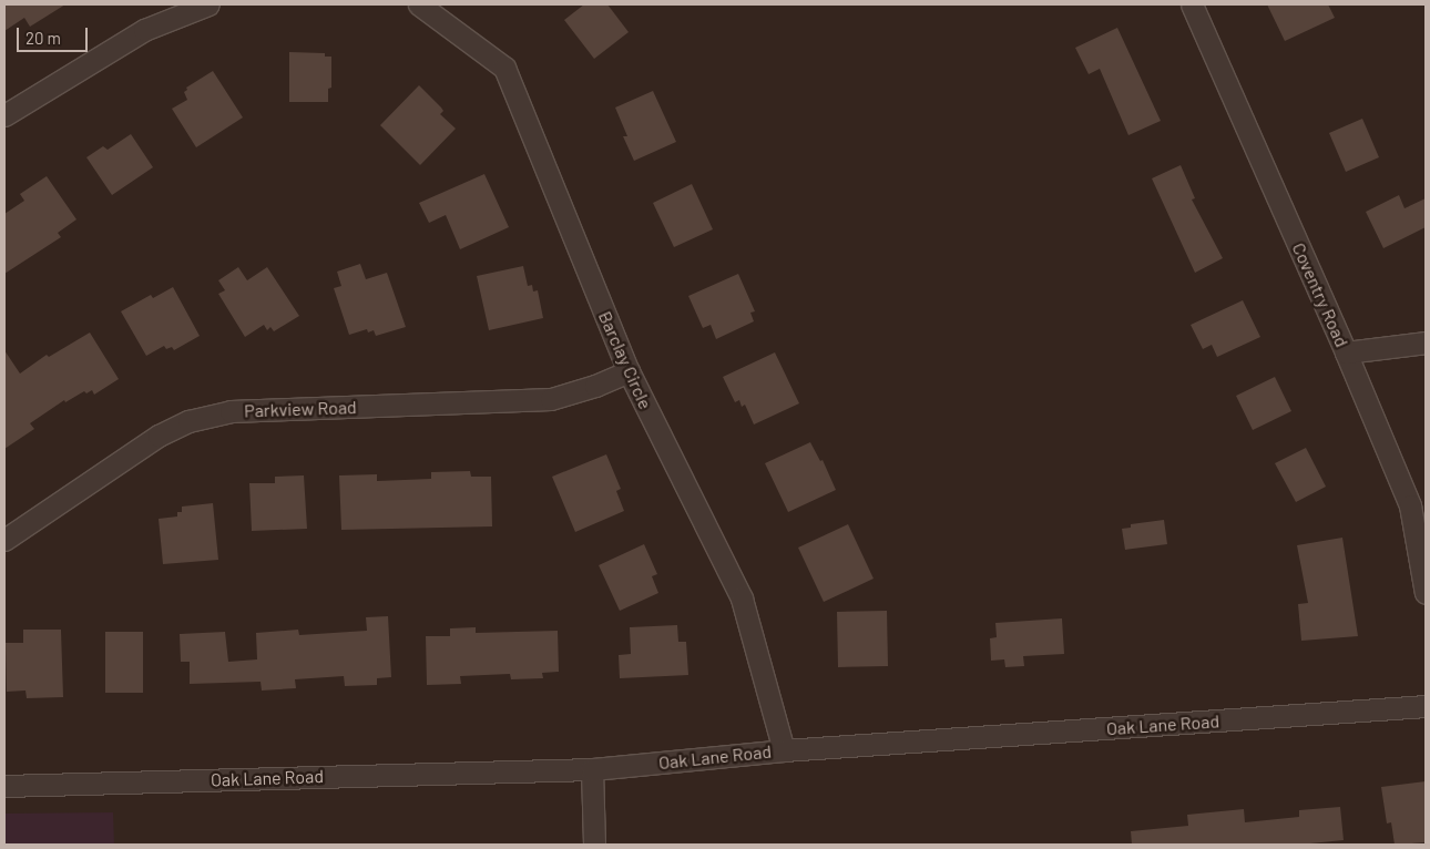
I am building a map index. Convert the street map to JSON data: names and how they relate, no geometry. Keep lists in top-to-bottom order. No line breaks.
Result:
{"streets":{"street":["Coventry Road","Barclay Circle","Parkview Road","Oak Lane Road"]},"crossings":[["Barclay Circle","Parkview Road"],["Barclay Circle","Oak Lane Road"]],"scale_bar":"20 m"}
